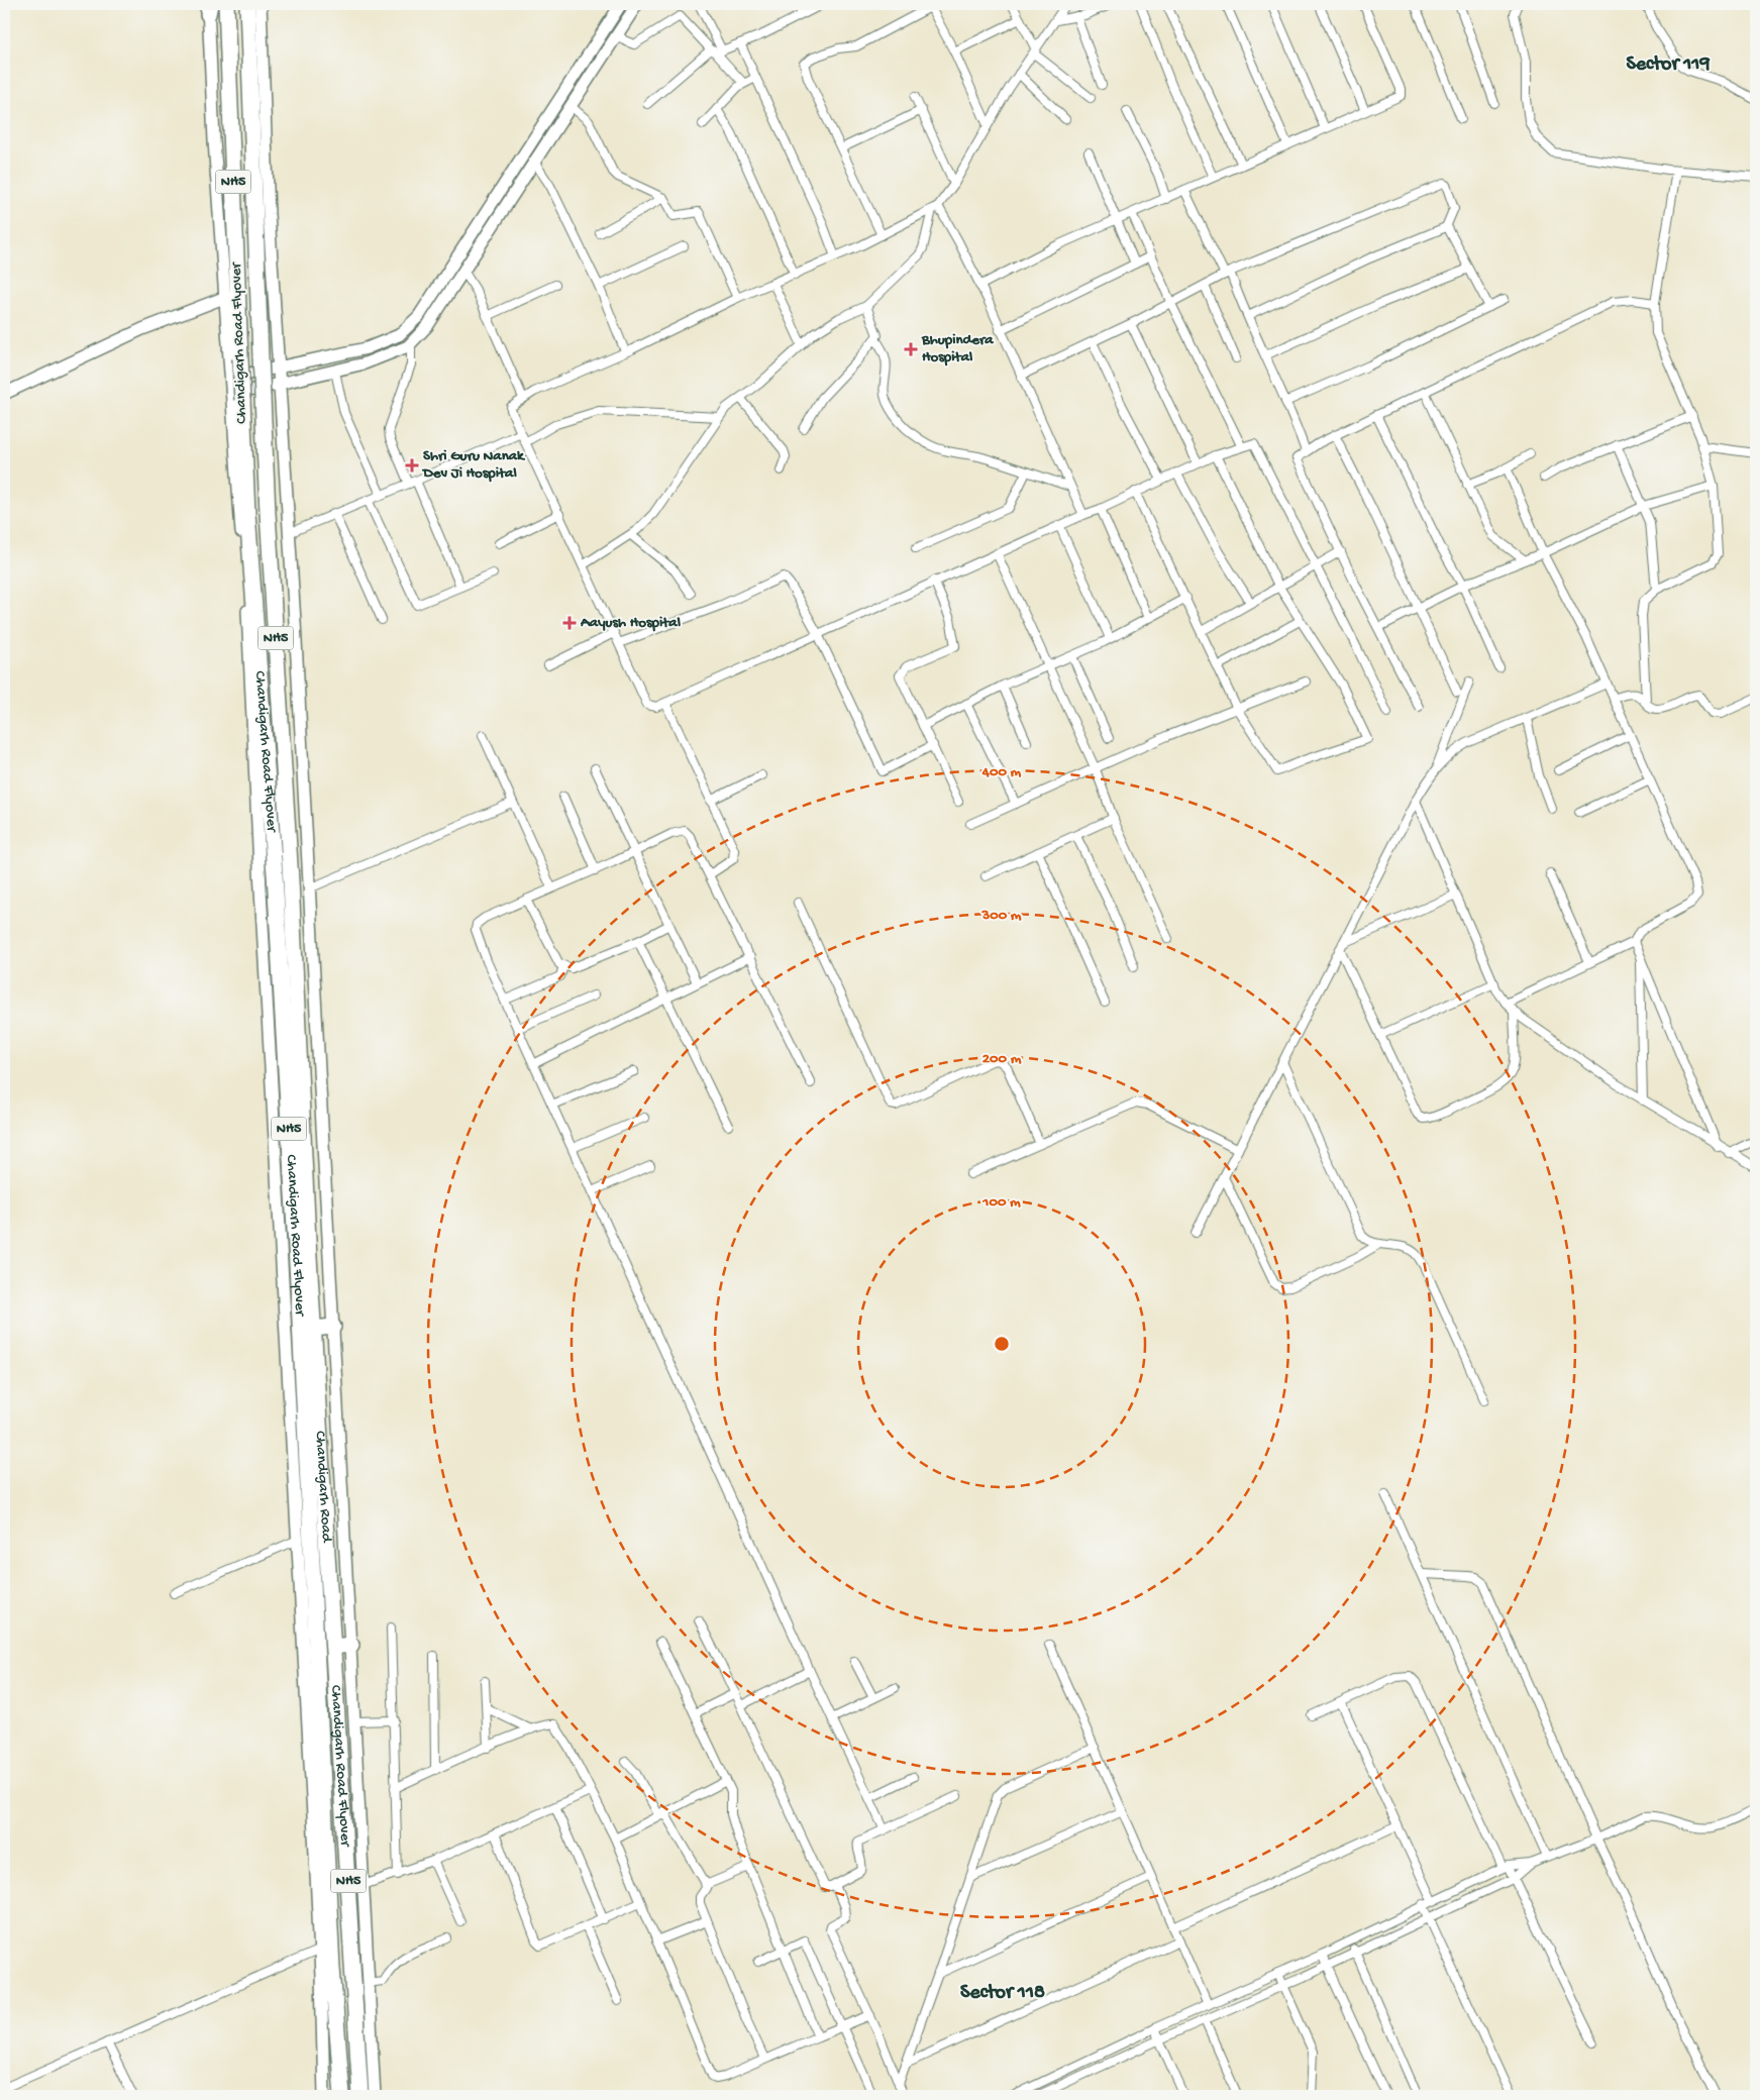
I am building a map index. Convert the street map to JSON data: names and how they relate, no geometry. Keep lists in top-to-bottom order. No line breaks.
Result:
{"streets":{"highway":["NH5","Chandigarh Road Flyover","Chandigarh Road"]},"crossings":[["NH5","Chandigarh Road Flyover"],["Chandigarh Road Flyover","Chandigarh Road"]],"districts":["Sector 119","Sector 118"],"places":{"health":["Bhupindera Hospital","Shri Guru Nanak Dev Ji Hospital","Aayush Hospital"]},"rings":["400 m","300 m","200 m","100 m"]}
